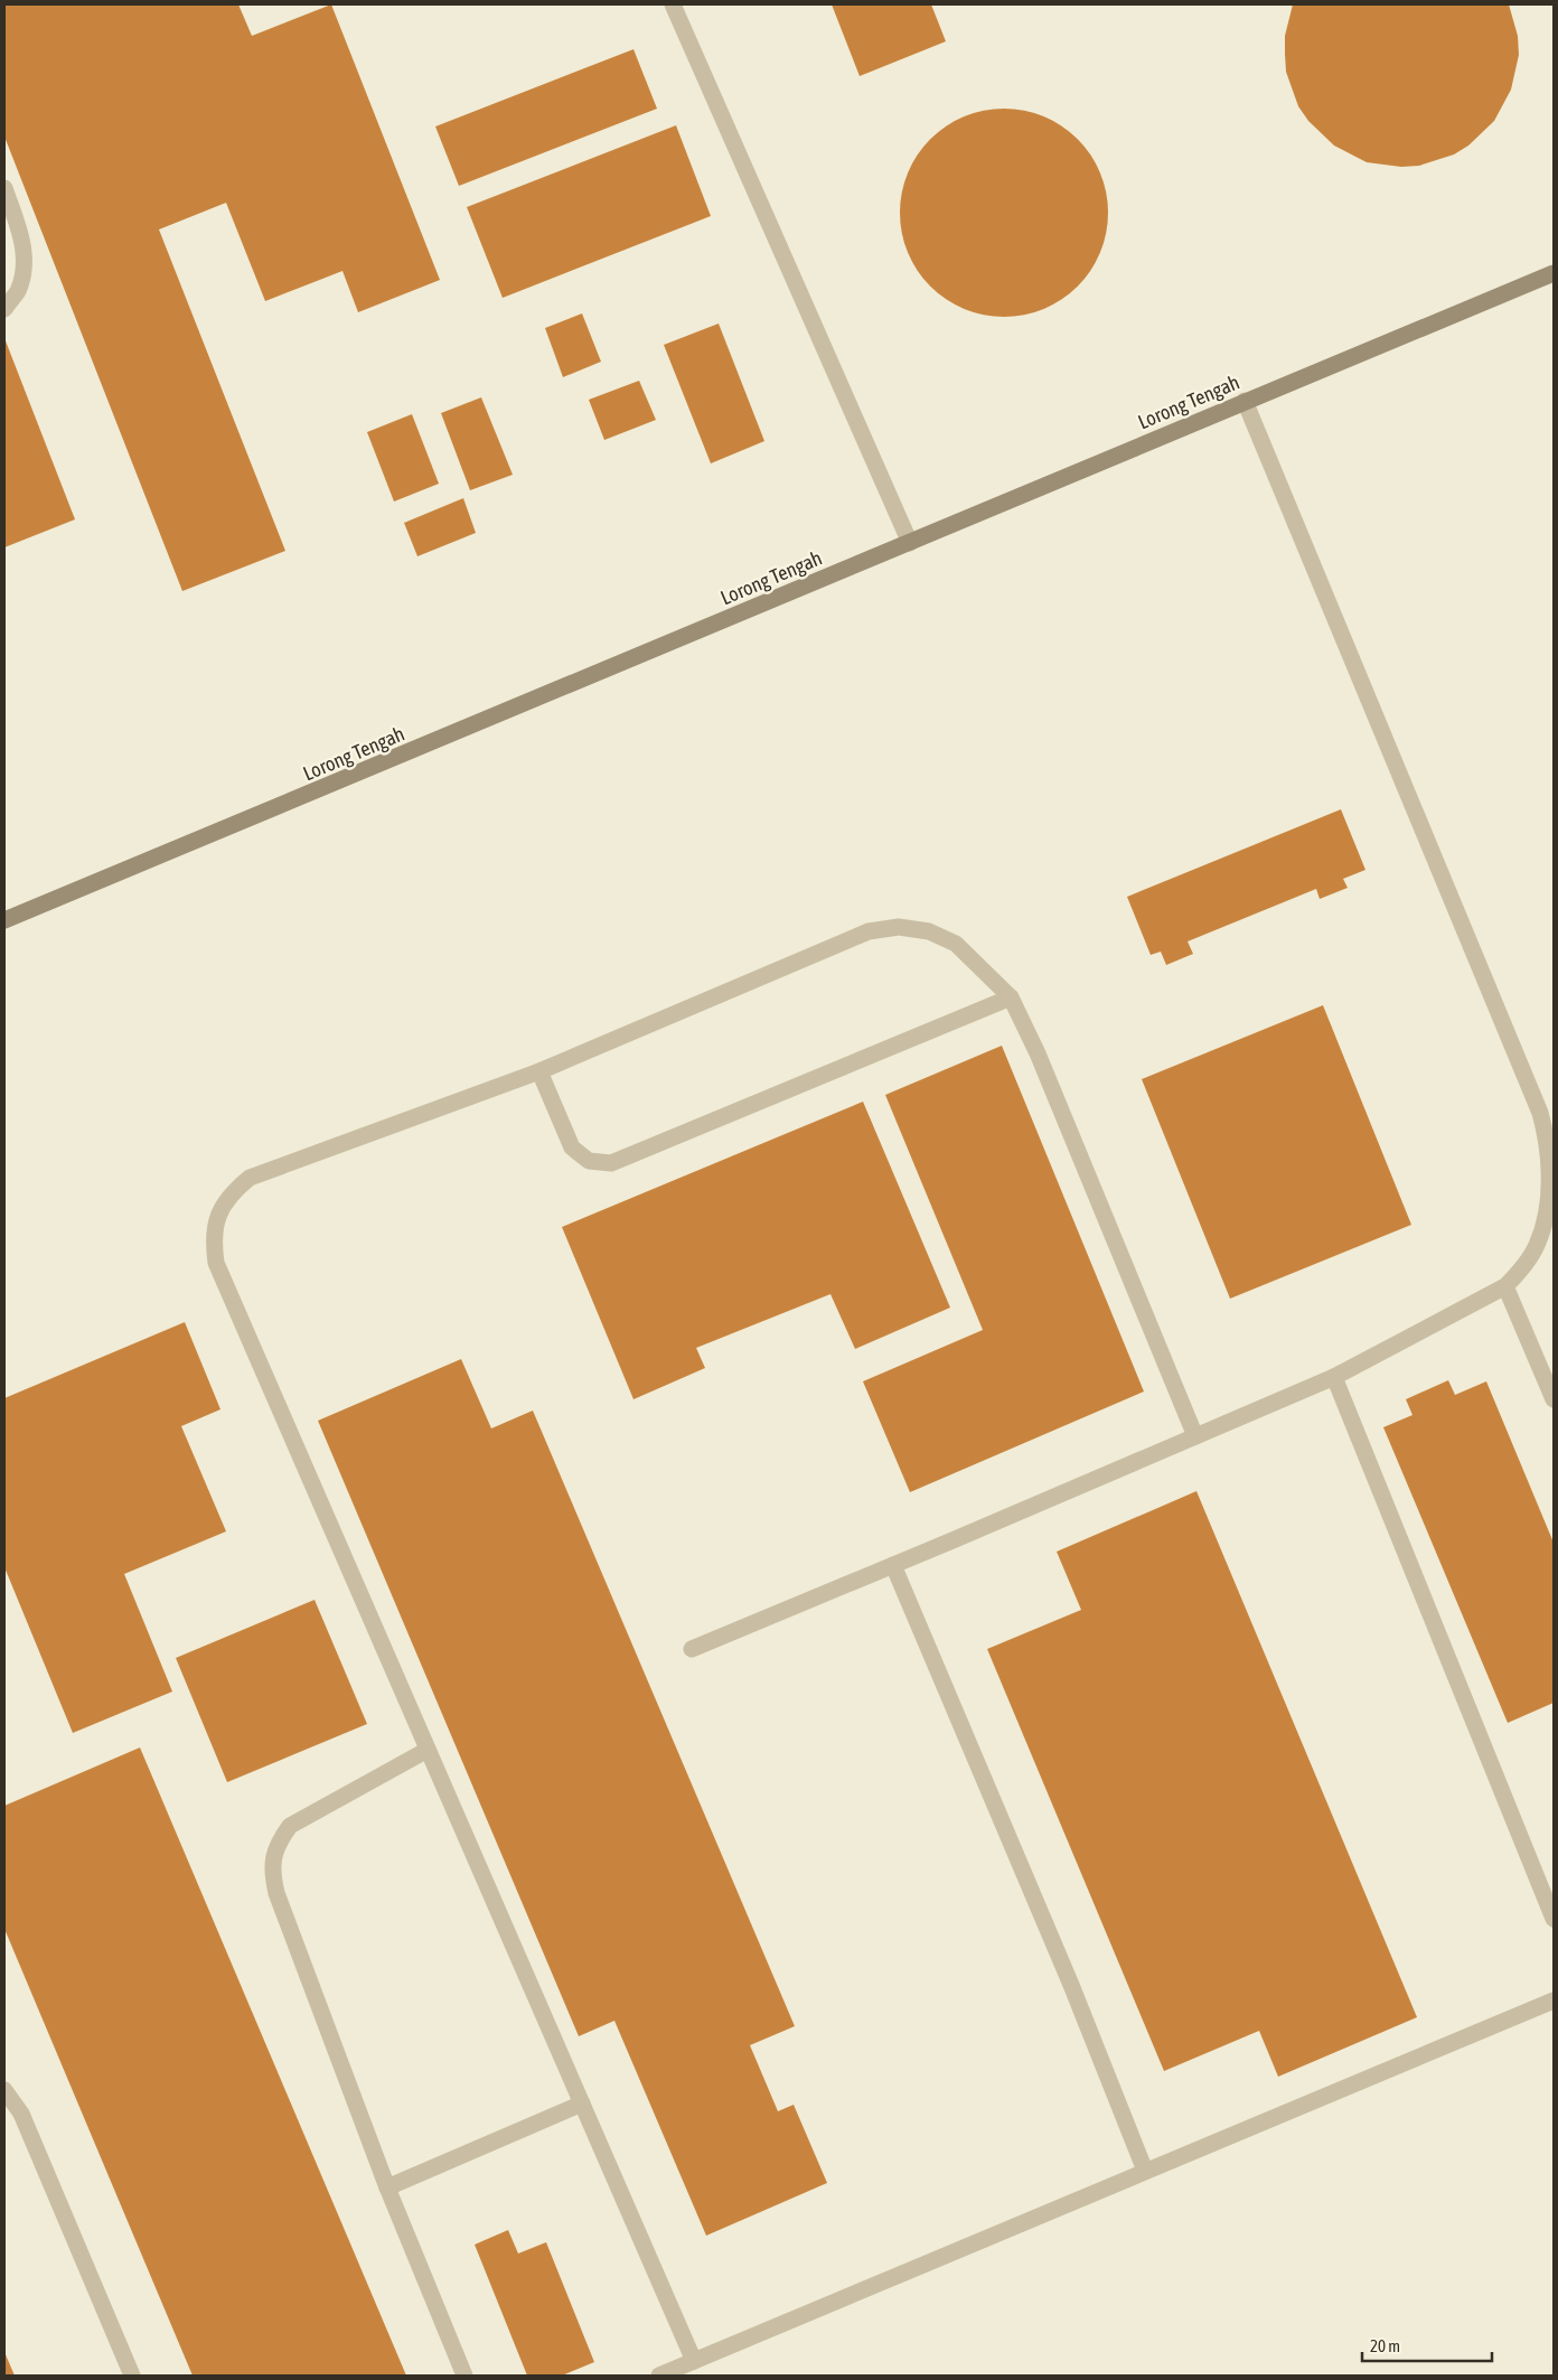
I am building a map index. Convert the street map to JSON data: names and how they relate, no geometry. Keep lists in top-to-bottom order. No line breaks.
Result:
{"streets":{"street":["Lorong Tengah"]},"scale_bar":"20 m"}
